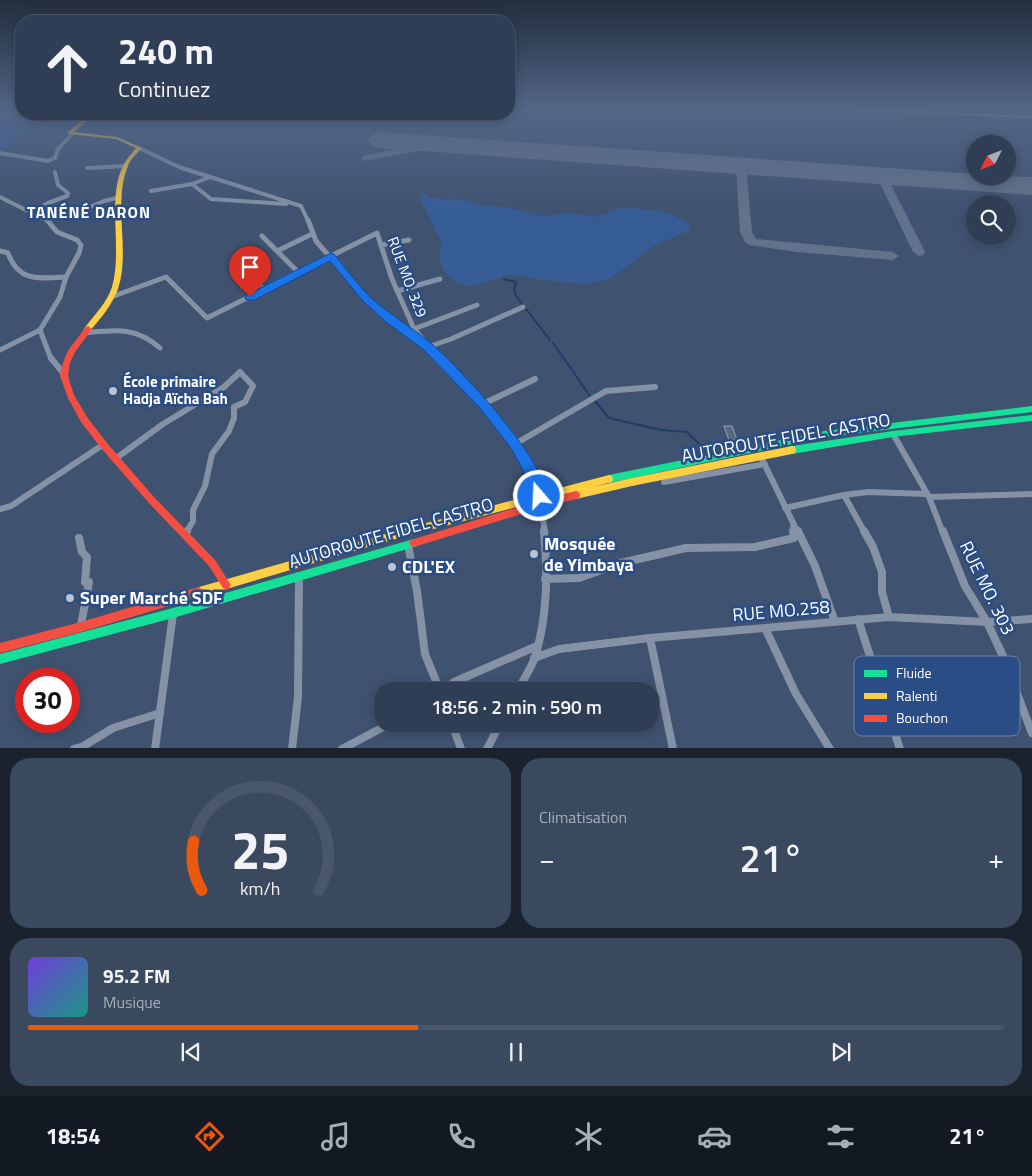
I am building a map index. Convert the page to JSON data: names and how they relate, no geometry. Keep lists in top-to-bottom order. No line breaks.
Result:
{"streets":{"main road":["AUTOROUTE FIDEL CASTRO"],"street":["RUE MO. 329","RUE MO. 303","RUE MO.258"]},"crossings":[["RUE MO. 329","AUTOROUTE FIDEL CASTRO"],["AUTOROUTE FIDEL CASTRO","RUE MO. 303"],["RUE MO. 303","RUE MO.258"]],"districts":["TANÉNÉ DARON"],"places":["École primaire Hadja Aïcha Bah","Mosquée de Yimbaya","CDL'EX","Super Marché SDF"],"legend":["Fluide","Ralenti","Bouchon"],"north":"bottom left","page":{"turn":["240 m","Continuez"],"limit":"30","trip":"18:56 · 2 min · 590 m","tile":"Climatisation","heat":["−","21°","+"],"song":["95.2 FM","Musique"],"tabs":["18:54","21°"],"gauge":["25","km/h"]}}
